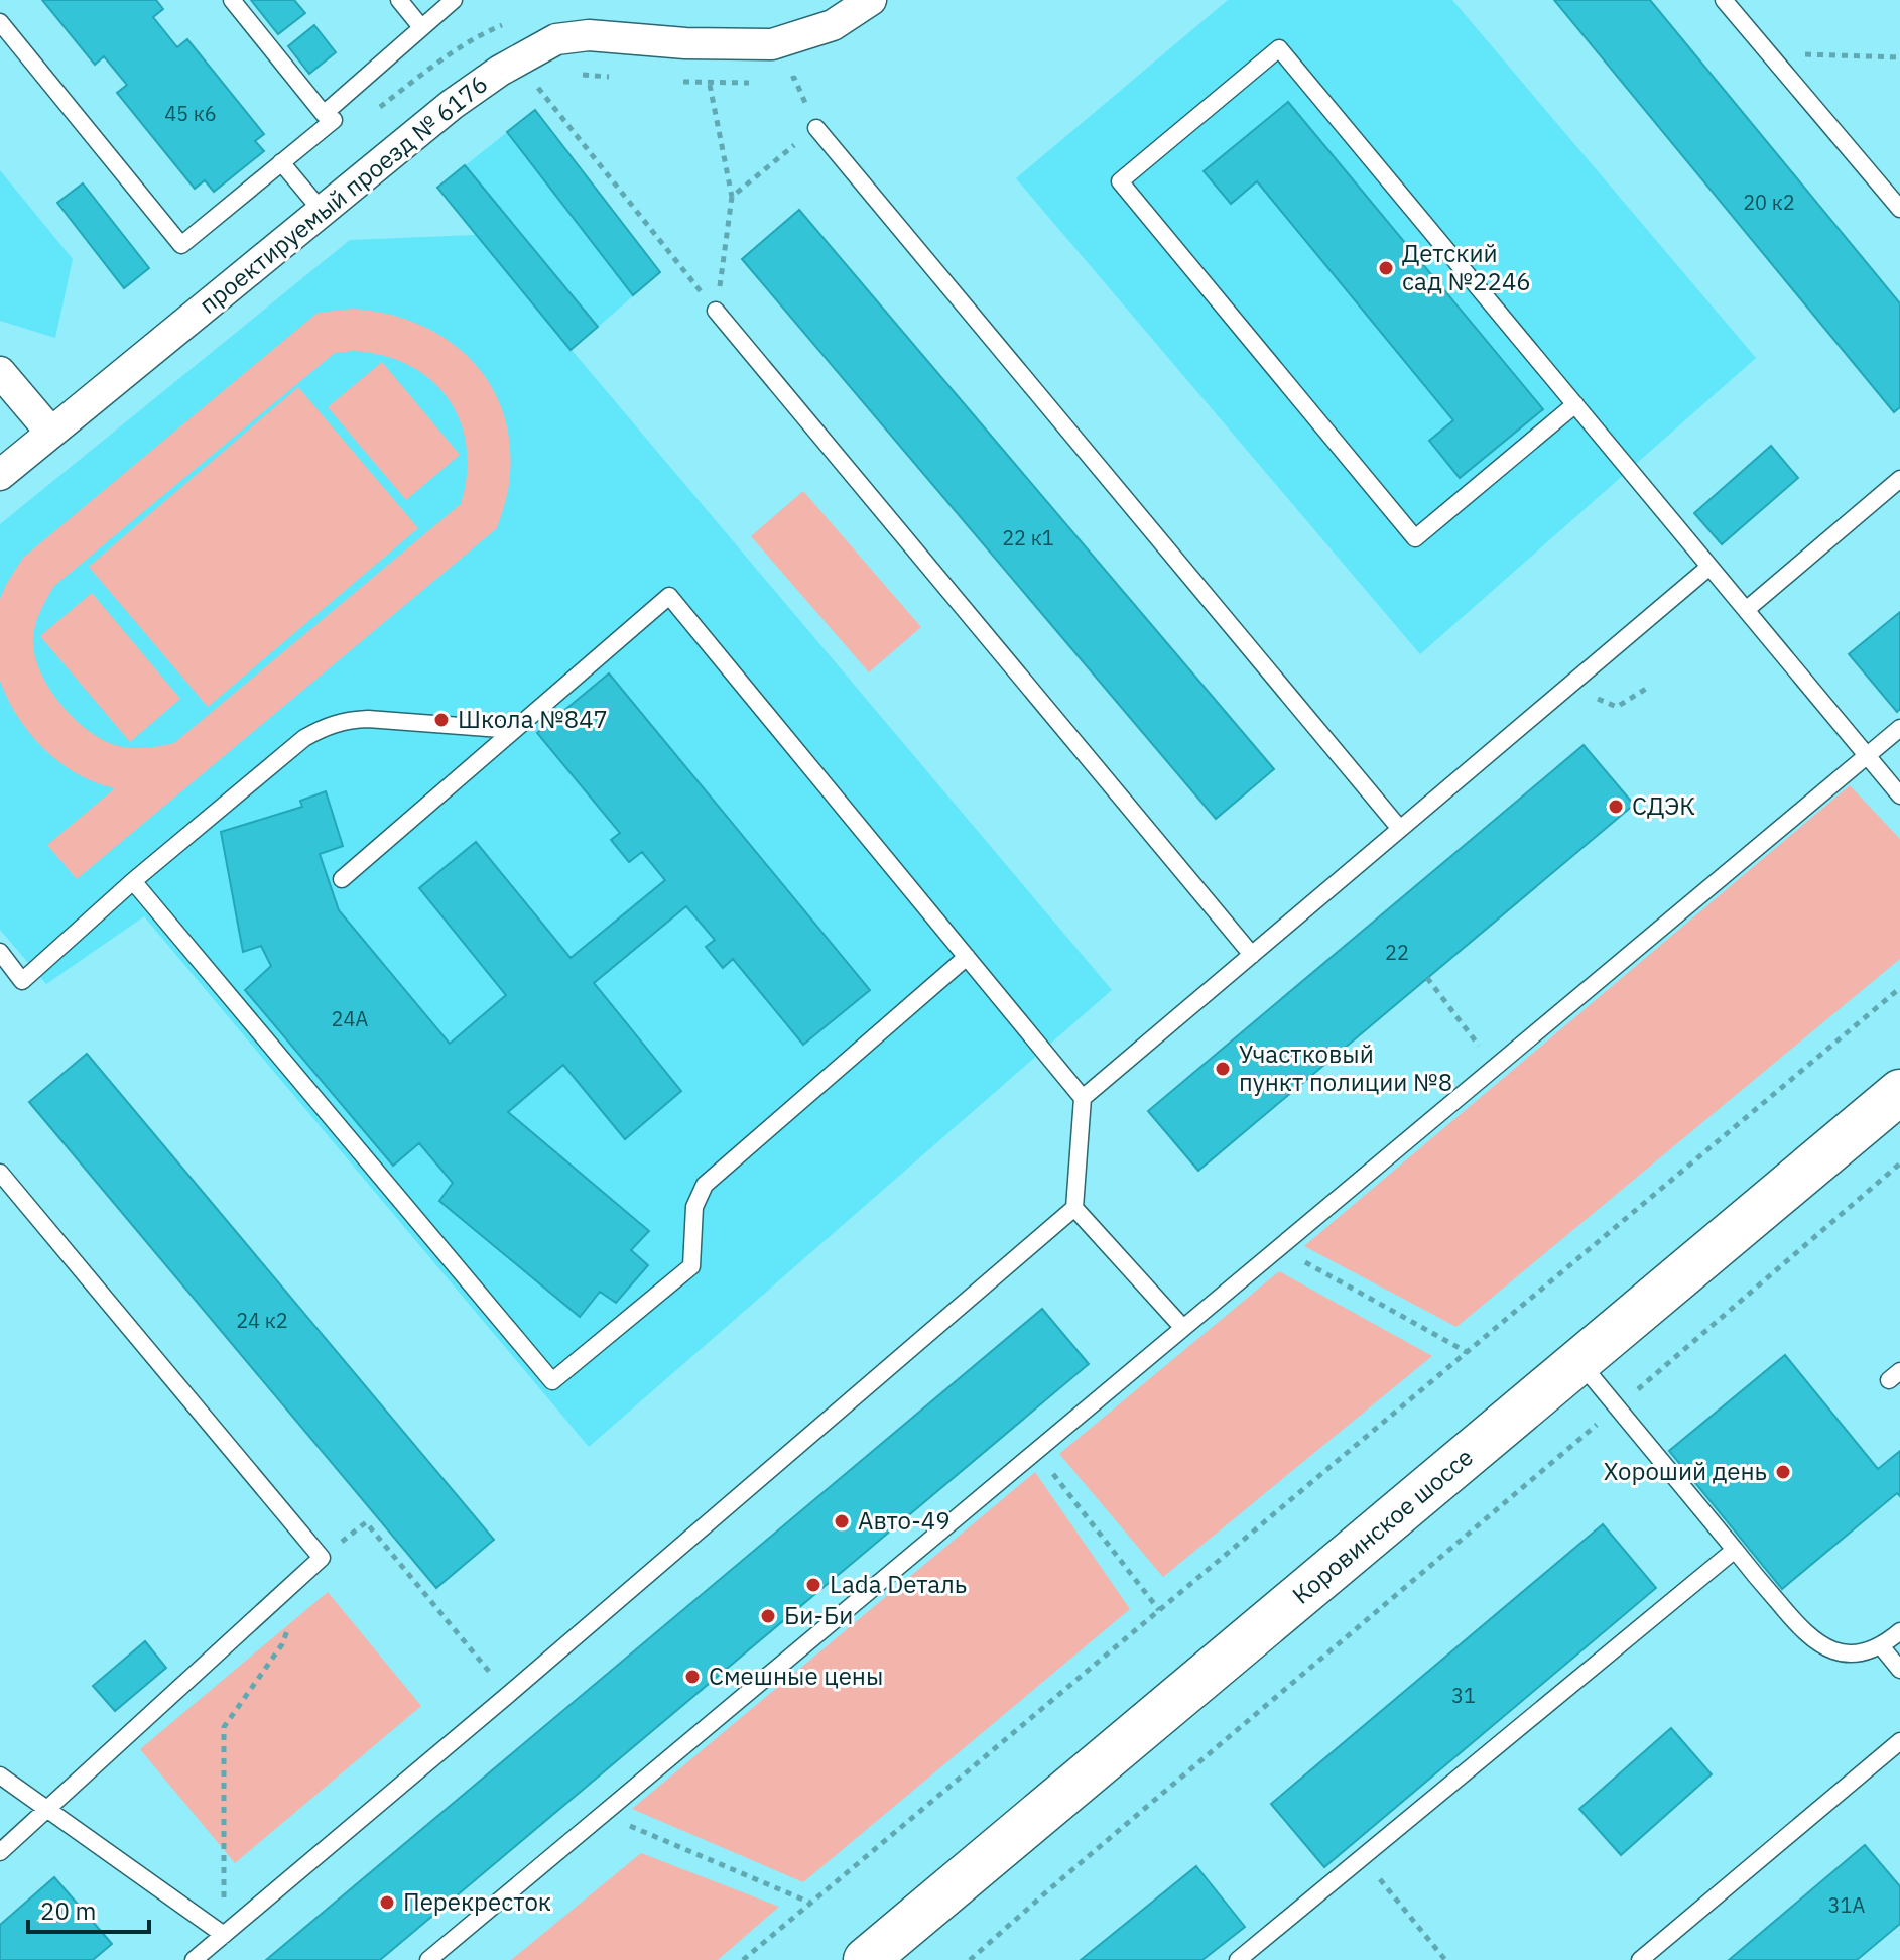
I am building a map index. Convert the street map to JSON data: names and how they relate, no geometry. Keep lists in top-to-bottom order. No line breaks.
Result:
{"streets":{"main road":["Коровинское шоссе"],"street":["проектируемый проезд № 6176"]},"places":["Детский сад №2246","Школа №847","СДЭК","Участковый пункт полиции №8","Хороший день","Авто-49","Lada Dеталь","Би-Би","Смешные цены","Перекресток"],"house_numbers":["45 к6","20 к2","22 к1","22","24А","24 к2","31","31А"],"scale_bar":"20 m"}
